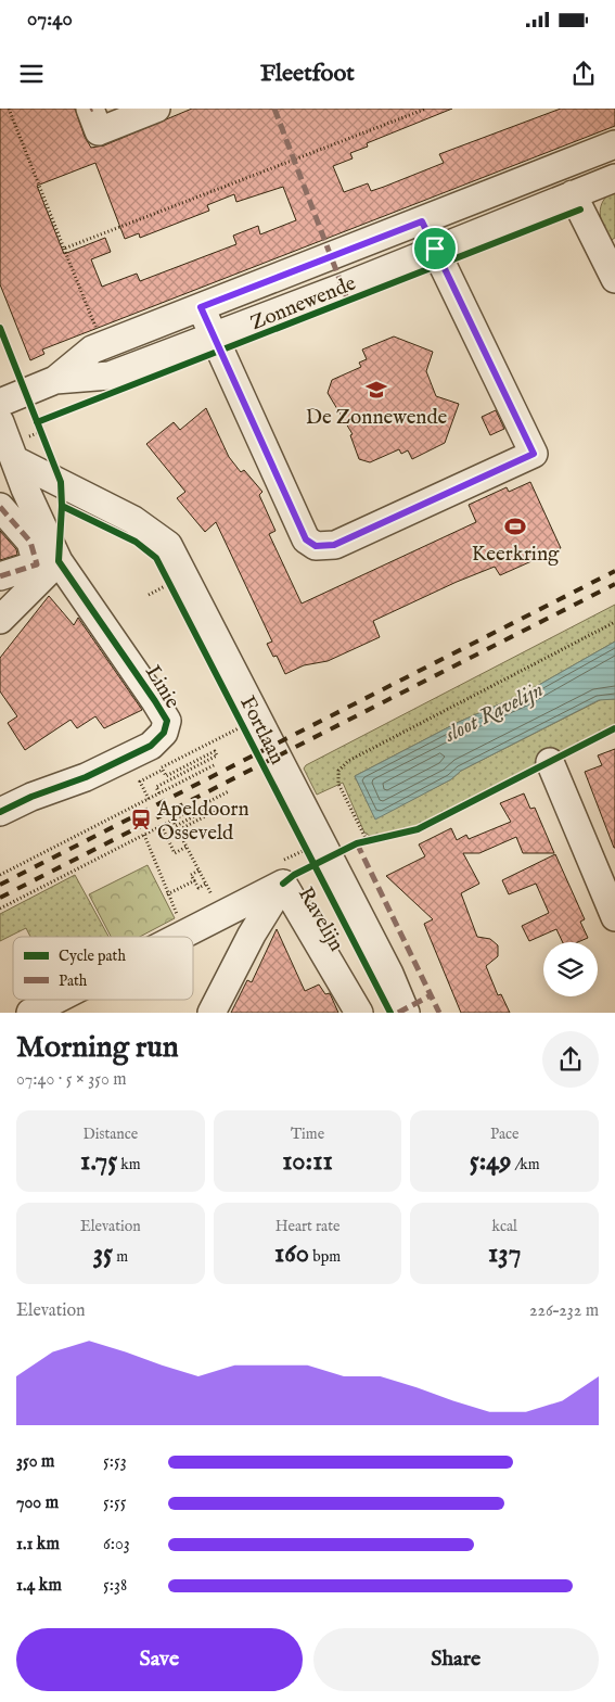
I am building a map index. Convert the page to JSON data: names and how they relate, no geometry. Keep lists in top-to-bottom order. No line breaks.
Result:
{"streets":{"street":["Zonnewende","Linie","Fortlaan","Ravelijn"]},"water":["sloot Ravelijn"],"places":{"school or university":["De Zonnewende"],"sports":["Keerkring"],"station":["Apeldoorn Osseveld"]},"legend":["Cycle path","Path"],"page":{"status":"07:40","header":"Fleetfoot","heading":["Morning run","07:40 · 5 × 350 m"],"stats":[["Distance","1.75 km"],["Time","10:11"],["Pace","5:49 /km"],["Elevation","35 m"],["Heart rate","160 bpm"],["kcal","137"]],"chart":["Elevation","226–232 m"],"list":[{"name":"350 m","note":"5:53"},{"name":"700 m","note":"5:55"},{"name":"1.1 km","note":"6:03"},{"name":"1.4 km","note":"5:38"}],"buttons":["Save","Share"]}}
